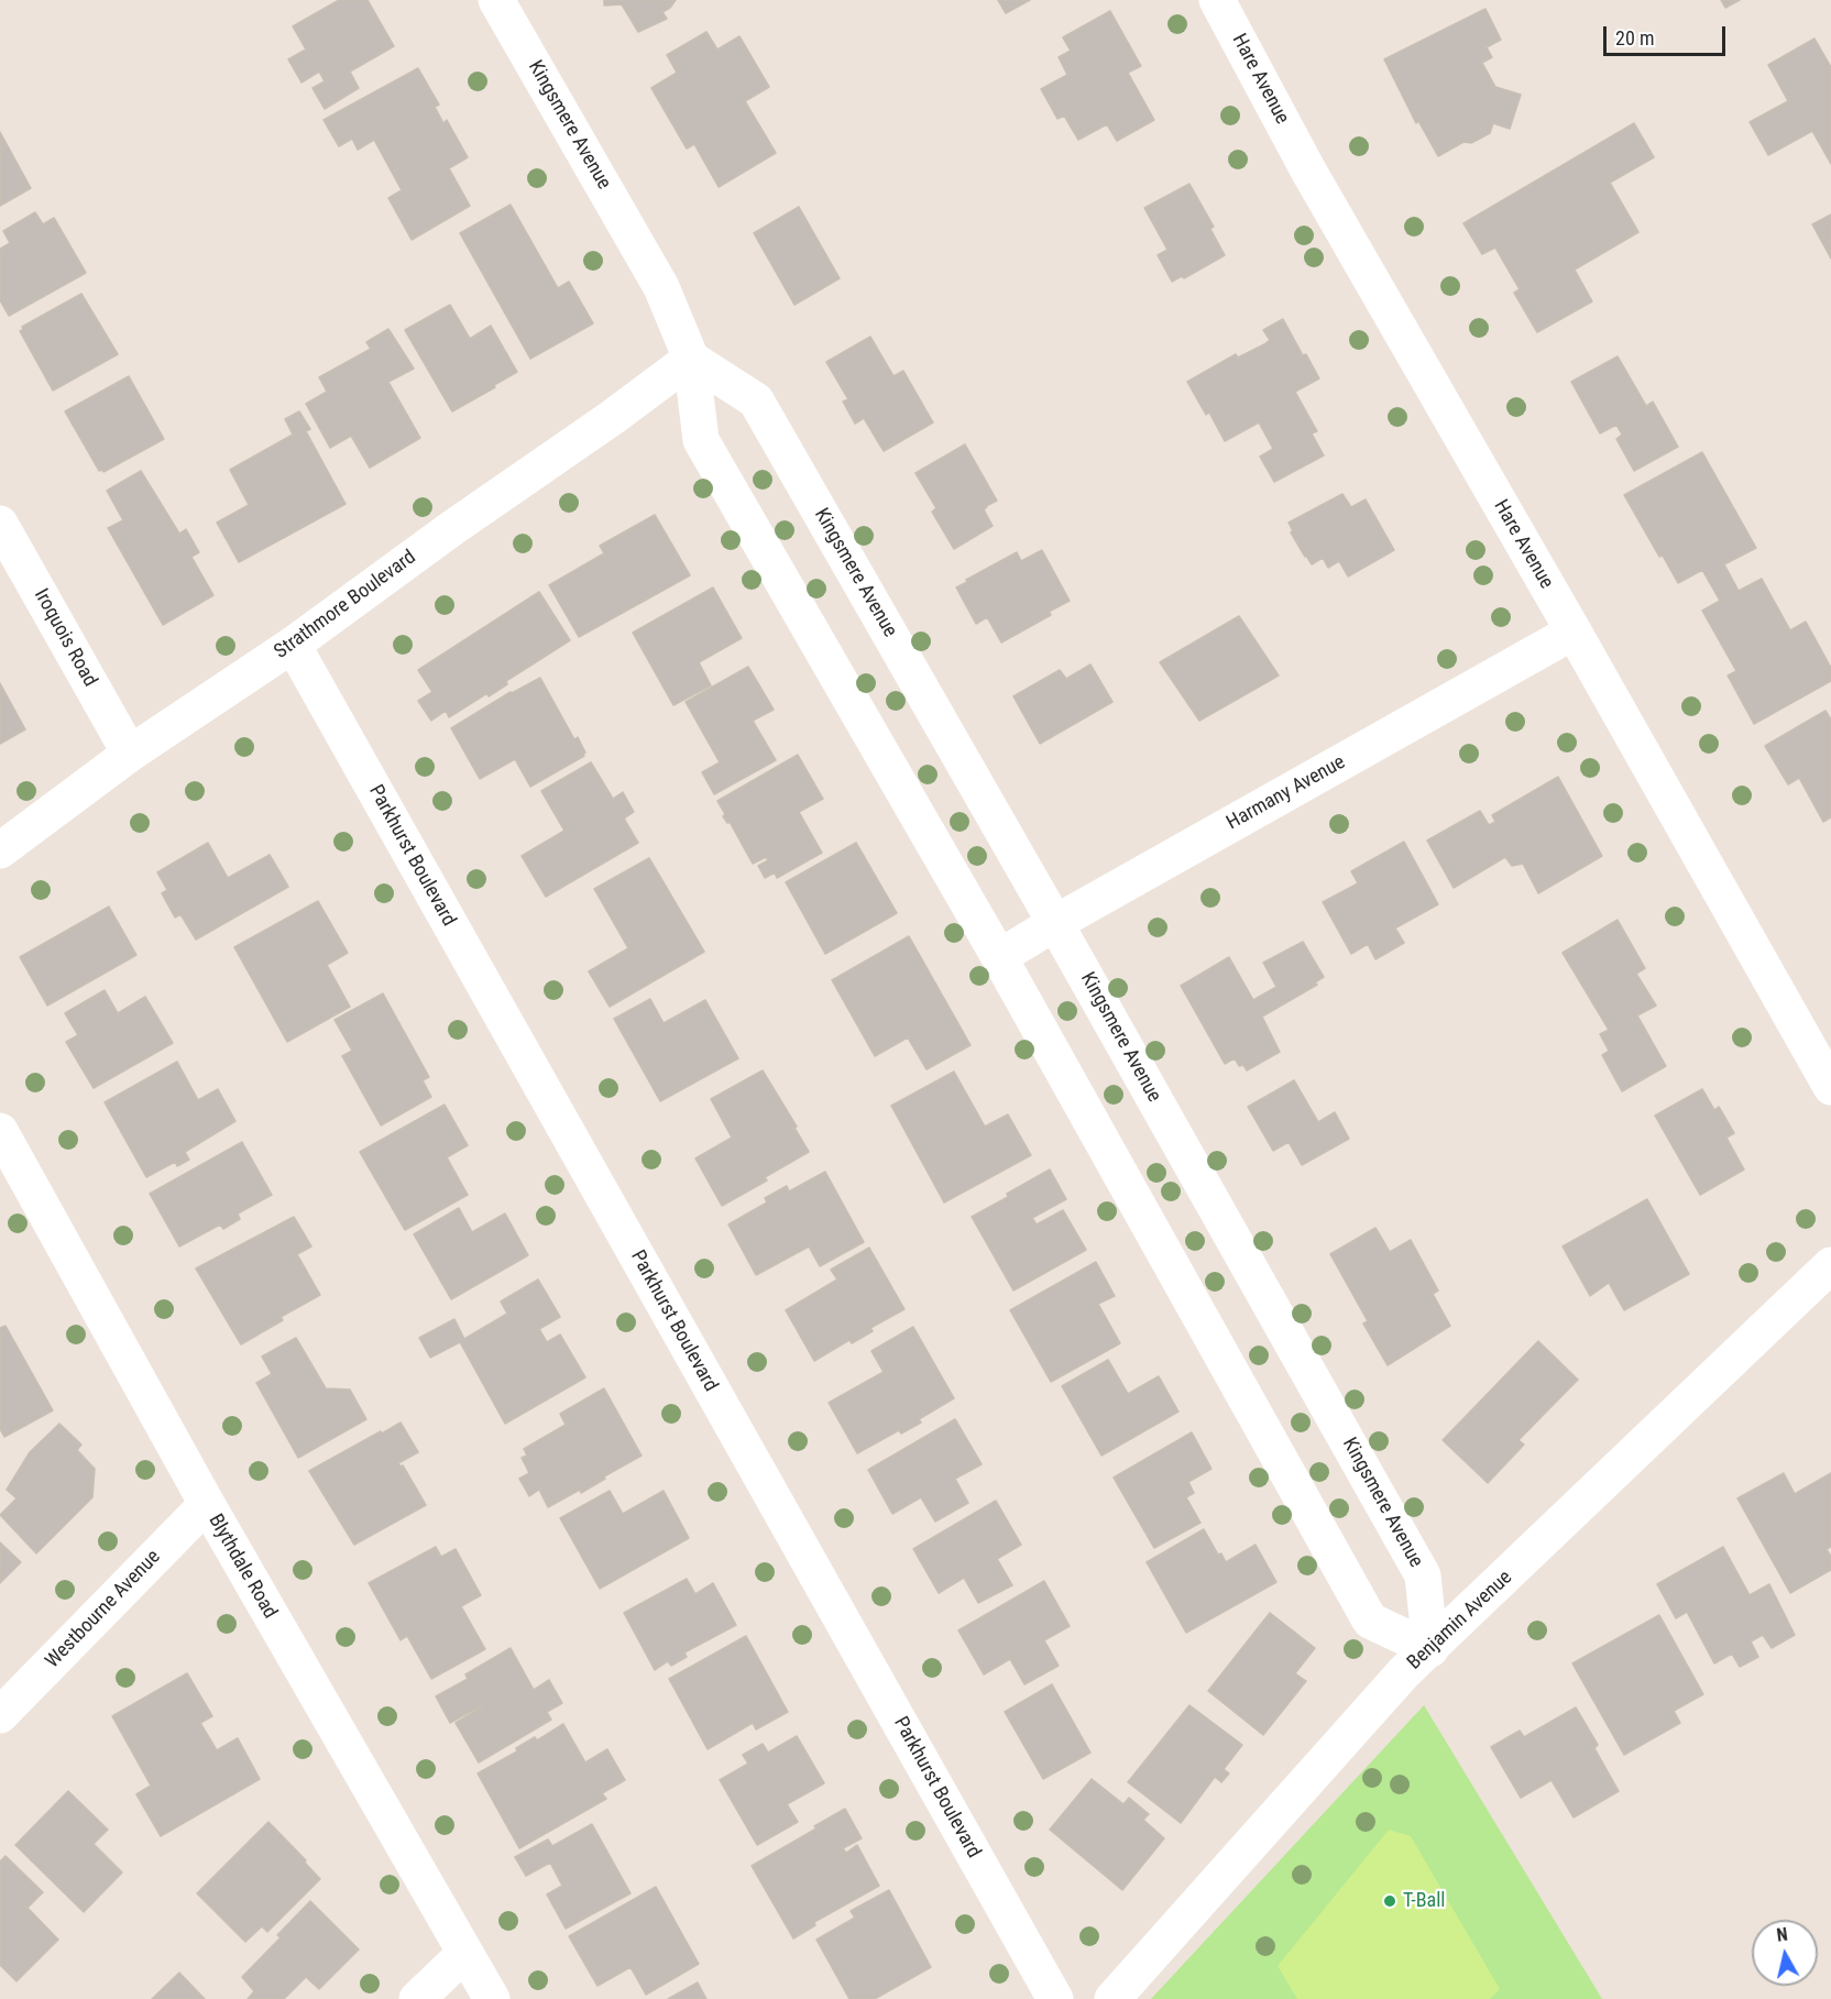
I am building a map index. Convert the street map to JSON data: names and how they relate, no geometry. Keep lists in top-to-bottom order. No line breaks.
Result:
{"streets":{"street":["Hare Avenue","Kingsmere Avenue","Strathmore Boulevard","Iroquois Road","Harmany Avenue","Parkhurst Boulevard","Blythdale Road","Westbourne Avenue","Benjamin Avenue"]},"crossings":[["Hare Avenue","Harmany Avenue"],["Kingsmere Avenue","Strathmore Boulevard"],["Kingsmere Avenue","Harmany Avenue"],["Kingsmere Avenue","Benjamin Avenue"],["Strathmore Boulevard","Iroquois Road"],["Strathmore Boulevard","Parkhurst Boulevard"],["Blythdale Road","Westbourne Avenue"]],"places":["T-Ball"],"scale_bar":"20 m","north":"top"}
